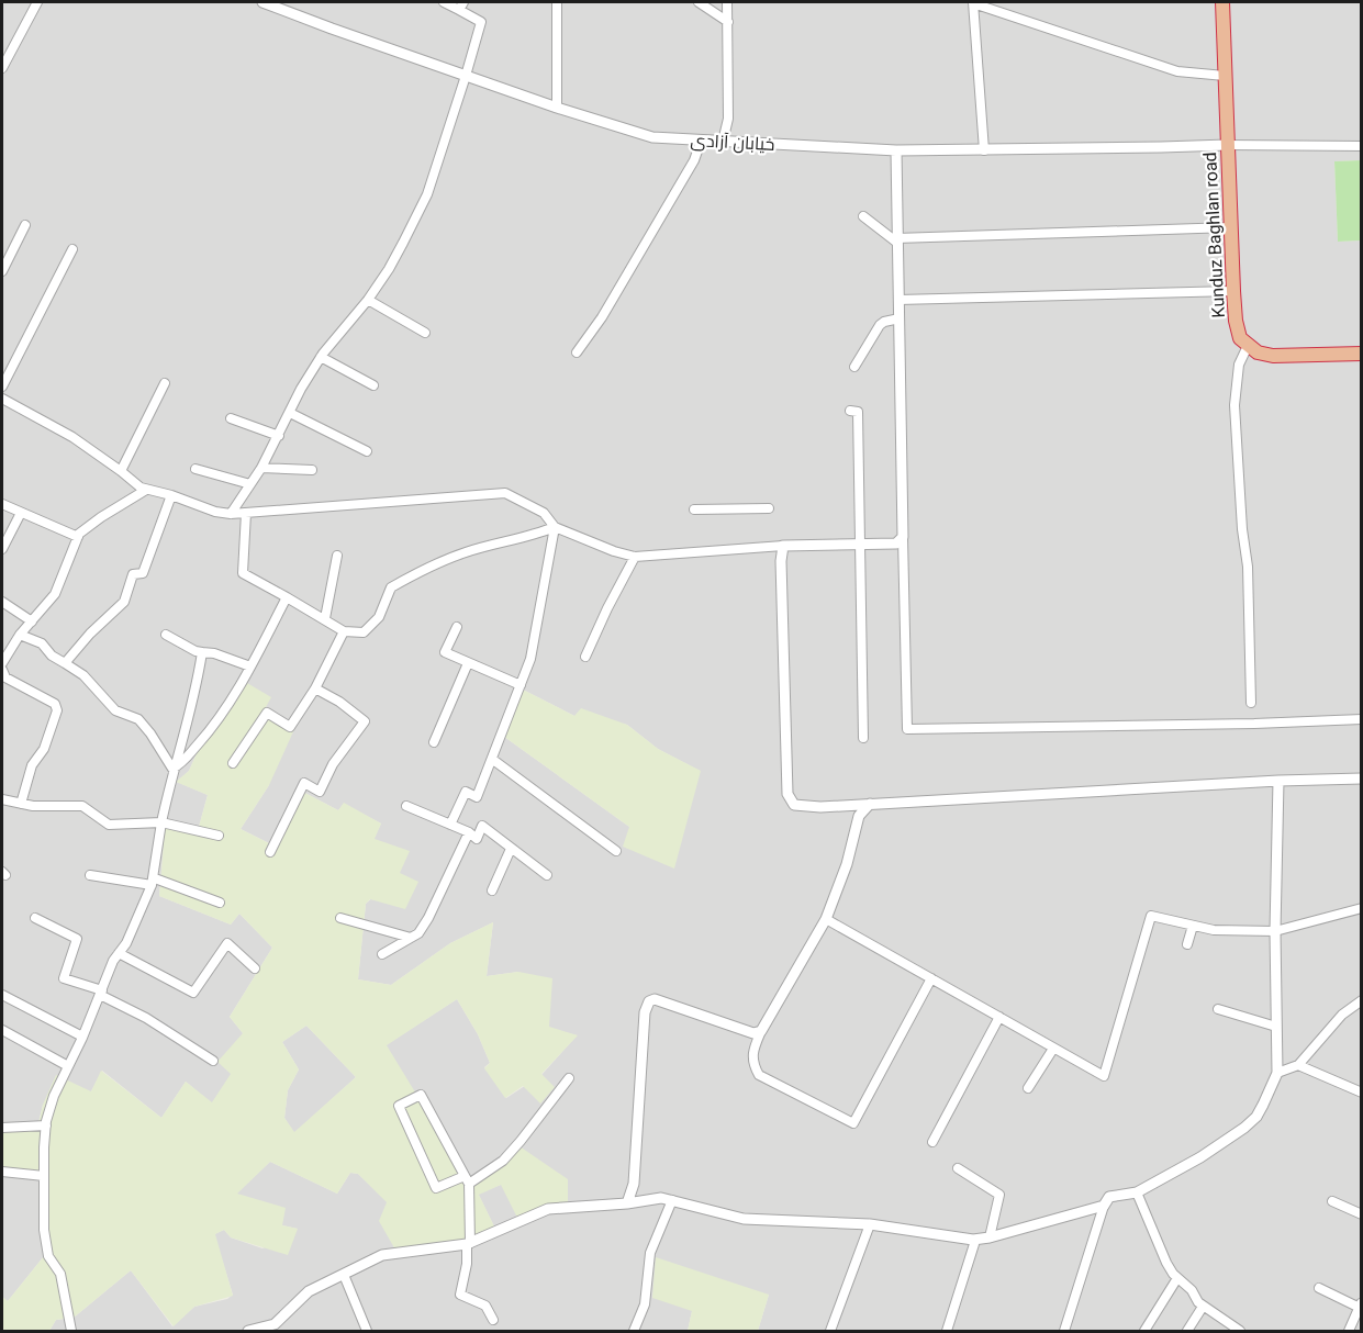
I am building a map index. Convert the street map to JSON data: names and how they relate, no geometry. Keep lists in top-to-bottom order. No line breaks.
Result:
{"streets":{"highway":["Kunduz Baghlan road"],"street":["خیابان آزادی"]},"crossings":[["خیابان آزادی","Kunduz Baghlan road"]]}
